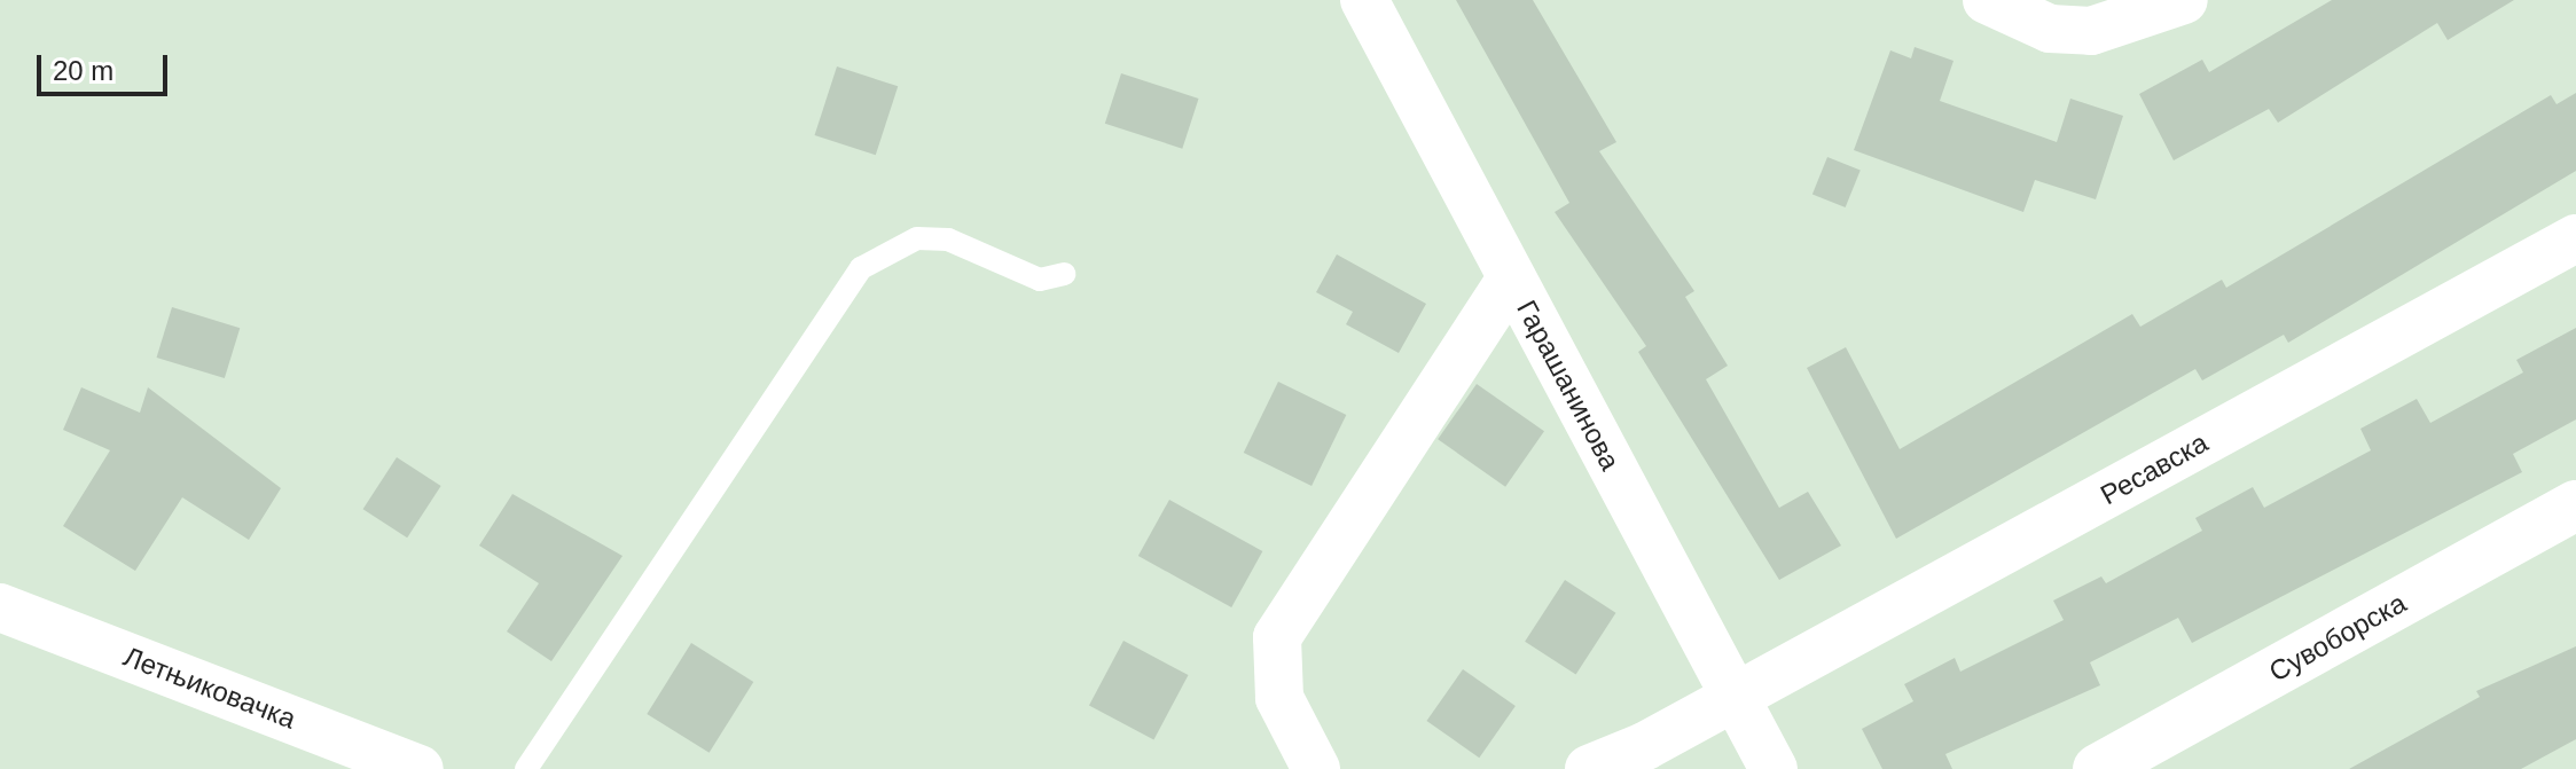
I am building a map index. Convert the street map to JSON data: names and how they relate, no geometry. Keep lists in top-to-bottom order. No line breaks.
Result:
{"streets":{"street":["Гарашанинова","Ресавска","Сувоборска","Летњиковачка"]},"crossings":[["Гарашанинова","Ресавска"]],"scale_bar":"20 m"}
